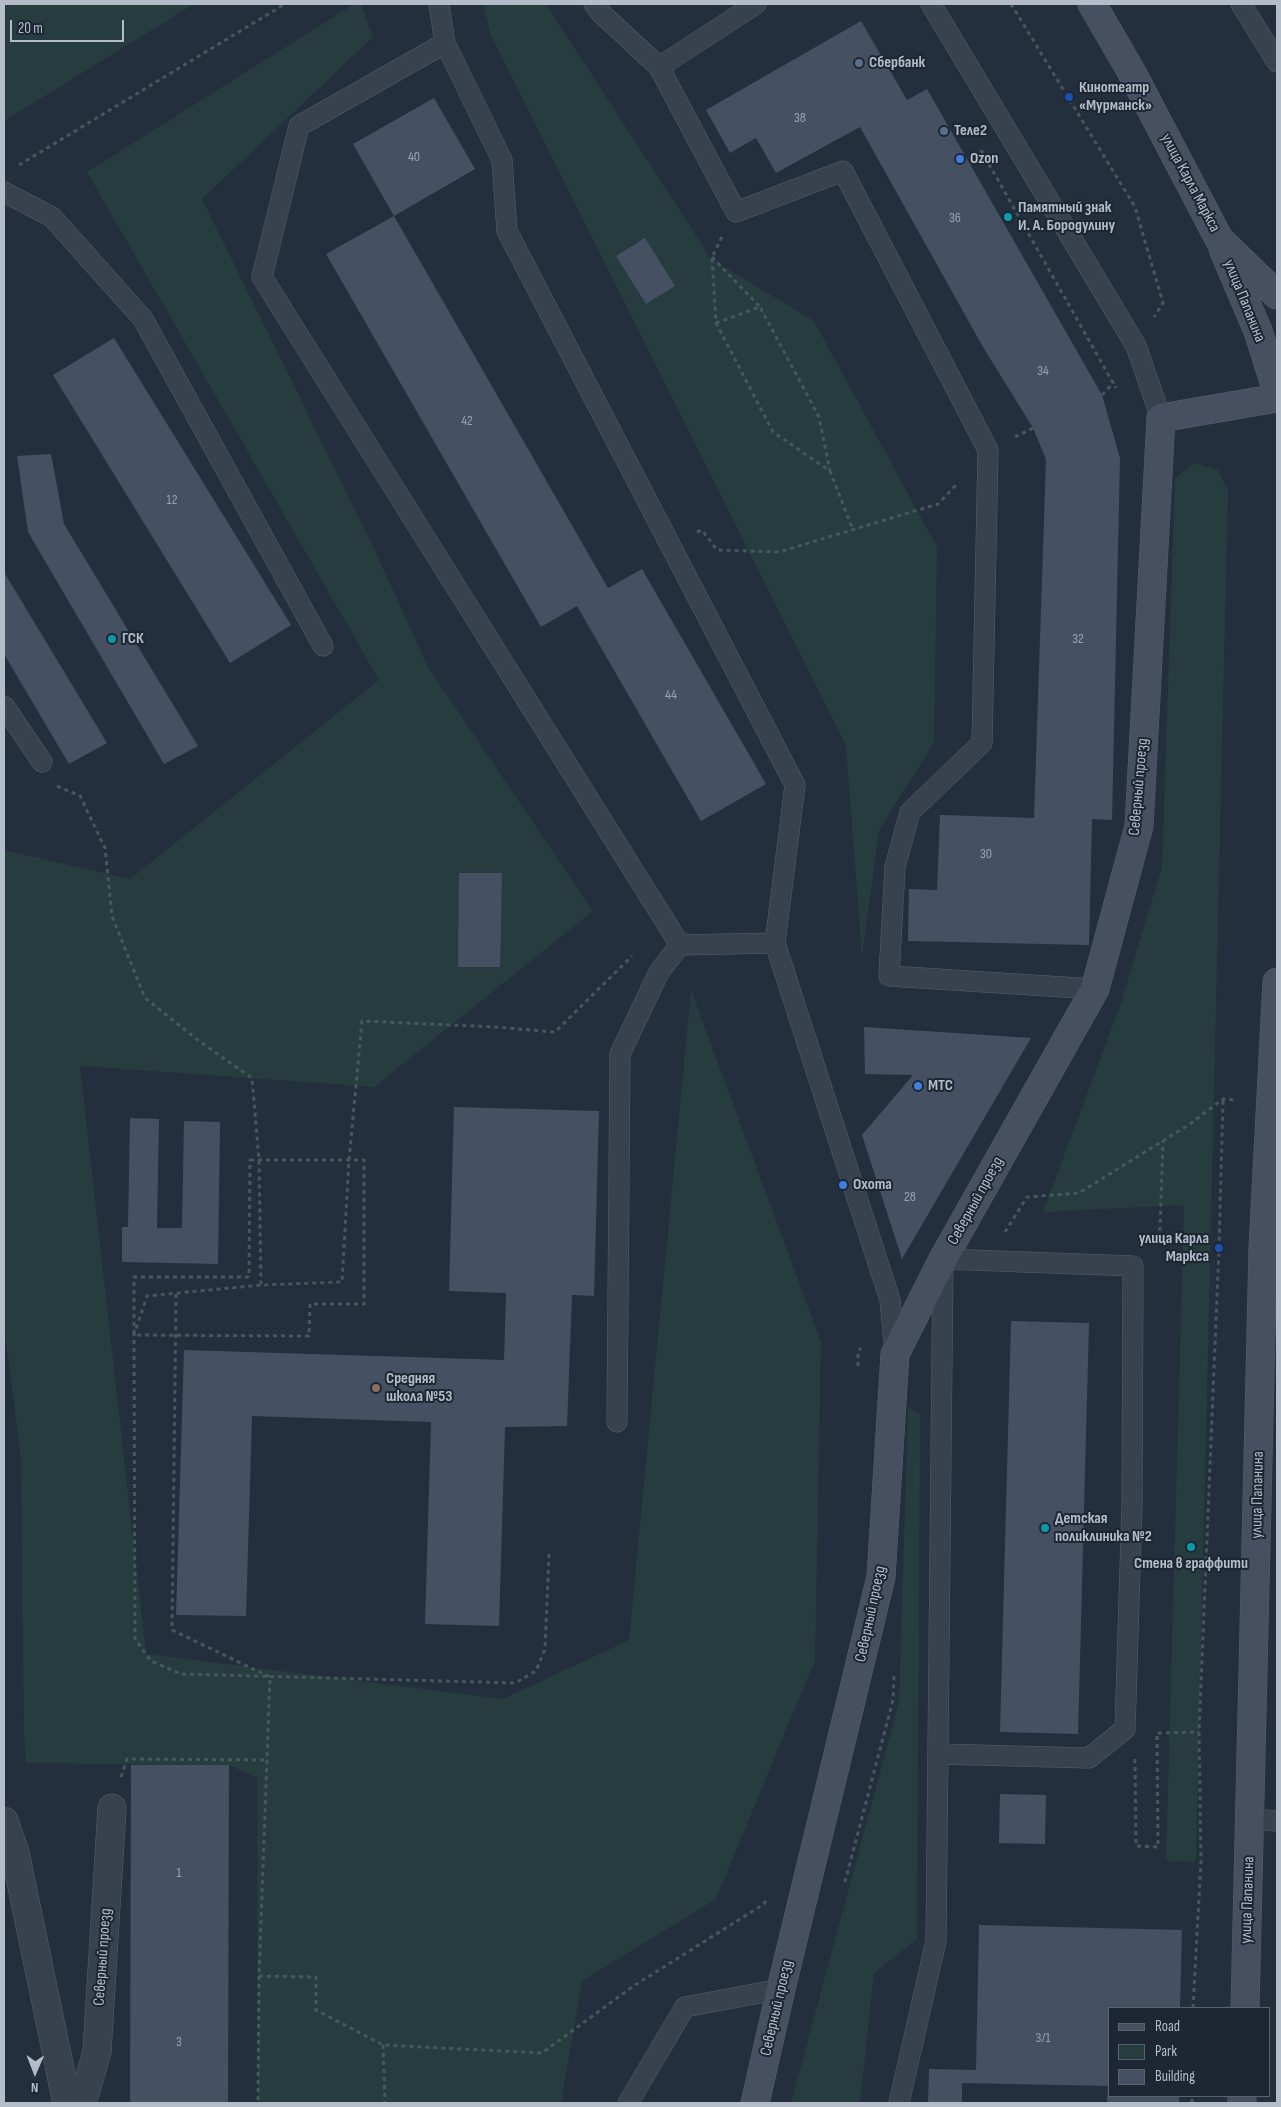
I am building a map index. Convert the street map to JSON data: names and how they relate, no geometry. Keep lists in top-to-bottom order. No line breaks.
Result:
{"streets":{"street":["улица Карла Маркса","улица Папанина","Северный проезд"]},"crossings":[["улица Карла Маркса","улица Папанина"]],"places":["Сбербанк","Кинотеатр «Мурманск»","Теле2","Ozon","Памятный знак И. А. Бородулину","ГСК","МТС","Охота","улица Карла Маркса","Средняя школа №53","Детская поликлиника №2","Стена в граффити"],"house_numbers":["38","40","36","34","42","12","32","44","30","28","1","3/1","3"],"legend":["Road","Park","Building"],"scale_bar":"20 m","north":"bottom"}
